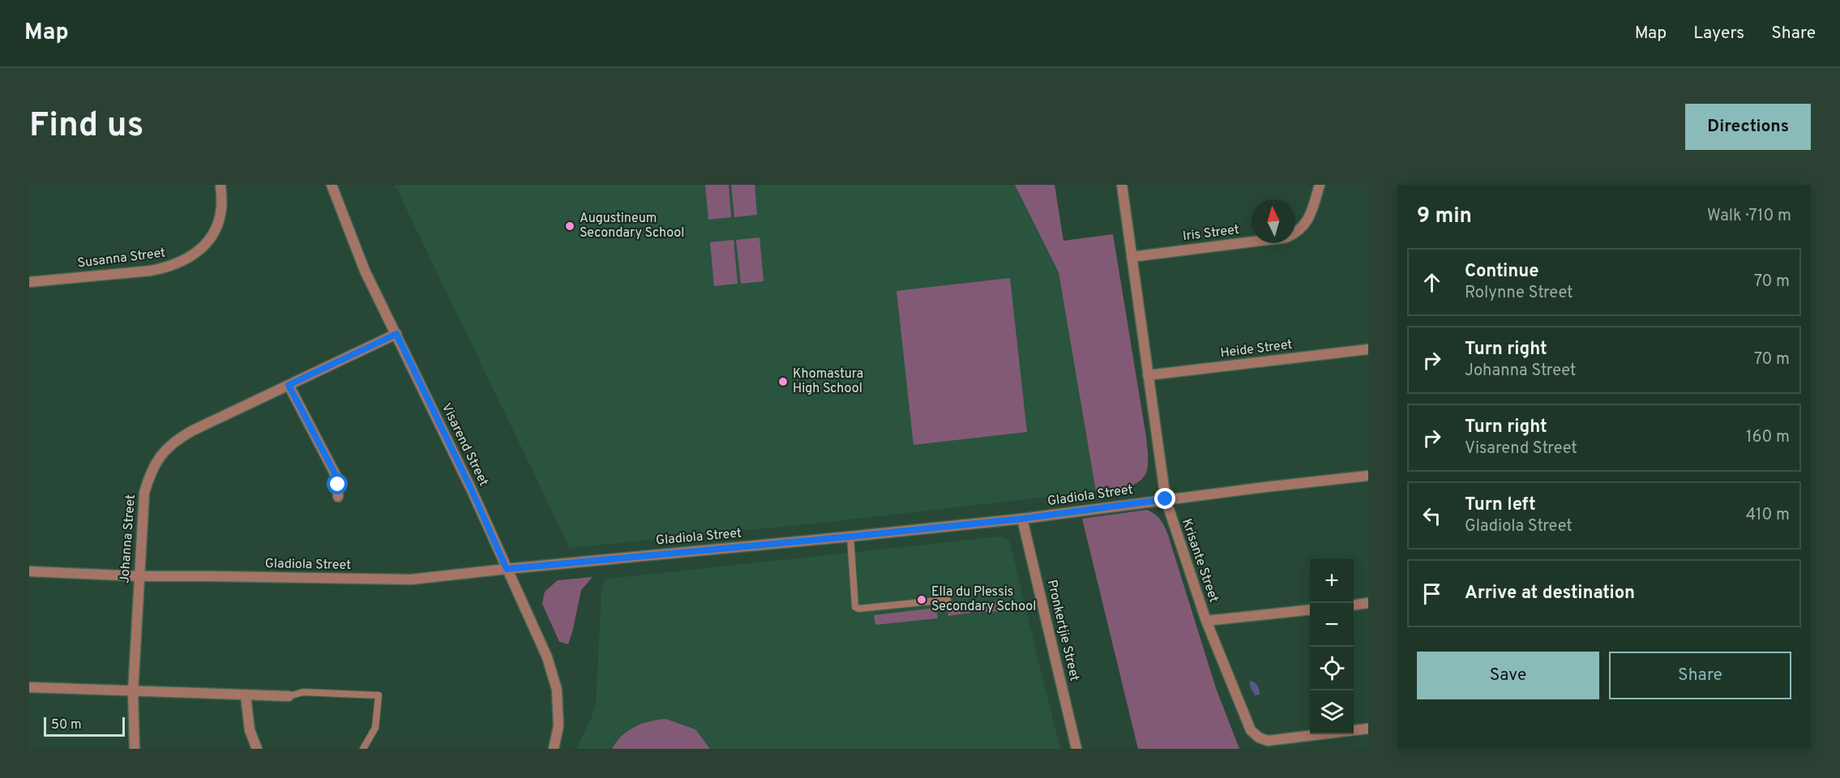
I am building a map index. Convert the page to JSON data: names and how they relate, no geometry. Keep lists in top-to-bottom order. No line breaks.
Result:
{"streets":{"street":["Iris Street","Susanna Street","Heide Street","Visarend Street","Gladiola Street","Johanna Street","Krisante Street","Pronkertjie Street"]},"crossings":[["Iris Street","Krisante Street"],["Heide Street","Krisante Street"],["Visarend Street","Gladiola Street"],["Visarend Street","Johanna Street"],["Gladiola Street","Johanna Street"],["Gladiola Street","Krisante Street"],["Gladiola Street","Pronkertjie Street"]],"places":["Augustineum Secondary School","Khomastura High School","Ella du Plessis Secondary School"],"scale_bar":"50 m","north":"top","page":{"header":"Map","nav":["Map","Layers","Share"],"buttons":["Directions",["Save","Share"]],"title":"Find us","heading":["9 min","Walk · 710 m"],"list":[["Continue","Rolynne Street","70 m"],["Turn right","Johanna Street","70 m"],["Turn right","Visarend Street","160 m"],["Turn left","Gladiola Street","410 m"],"Arrive at destination"],"map_buttons":["+","−"],"scale":"50 m"}}
